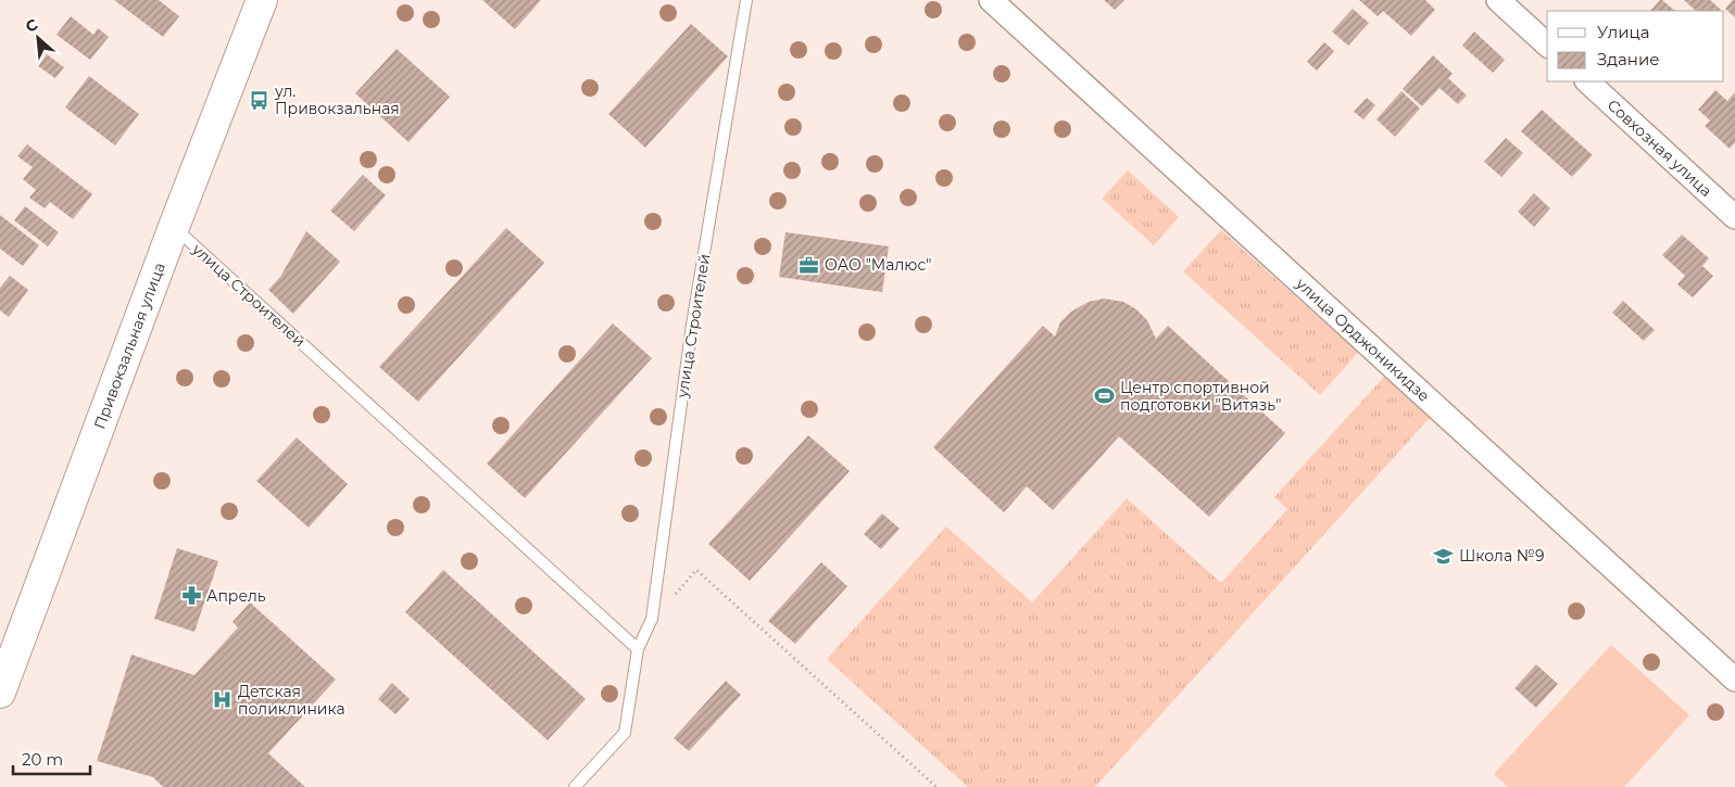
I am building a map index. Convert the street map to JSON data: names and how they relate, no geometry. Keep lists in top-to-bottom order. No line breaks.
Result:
{"streets":{"main road":["Привокзальная улица"],"street":["Совхозная улица","улица Орджоникидзе"],"lane":["улица Строителей"]},"crossings":[["улица Строителей","Привокзальная улица"]],"places":{"bus stop":["ул. Привокзальная"],"office":["ОАО \"Малюс\""],"sports":["Центр спортивной подготовки \"Витязь\""],"school or university":["Школа №9"],"pharmacy":["Апрель"],"hospital":["Детская поликлиника"]},"legend":["Улица","Здание"],"scale_bar":"20 m","north":"top left"}
